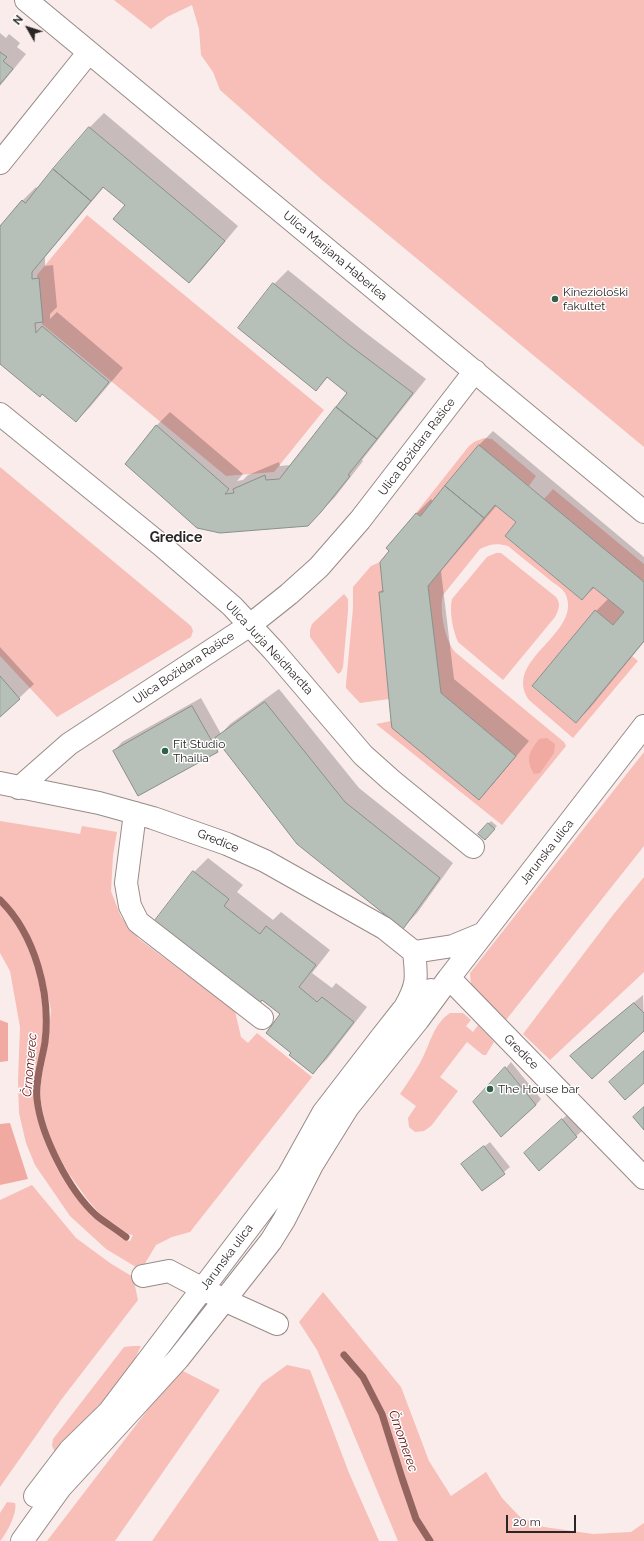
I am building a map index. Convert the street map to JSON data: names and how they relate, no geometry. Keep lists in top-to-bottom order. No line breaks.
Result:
{"streets":{"street":["Ulica Marijana Haberlea","Ulica Božidara Rašice","Ulica Jurja Neidhardta","Gredice","Jarunska ulica"]},"crossings":[["Ulica Marijana Haberlea","Ulica Božidara Rašice"],["Ulica Božidara Rašice","Ulica Jurja Neidhardta"],["Ulica Božidara Rašice","Gredice"],["Gredice","Jarunska ulica"]],"districts":["Gredice"],"water":["Črnomerec"],"places":["Kineziološki fakultet","Fit Studio Thailia","The House bar"],"scale_bar":"20 m","north":"top left"}
